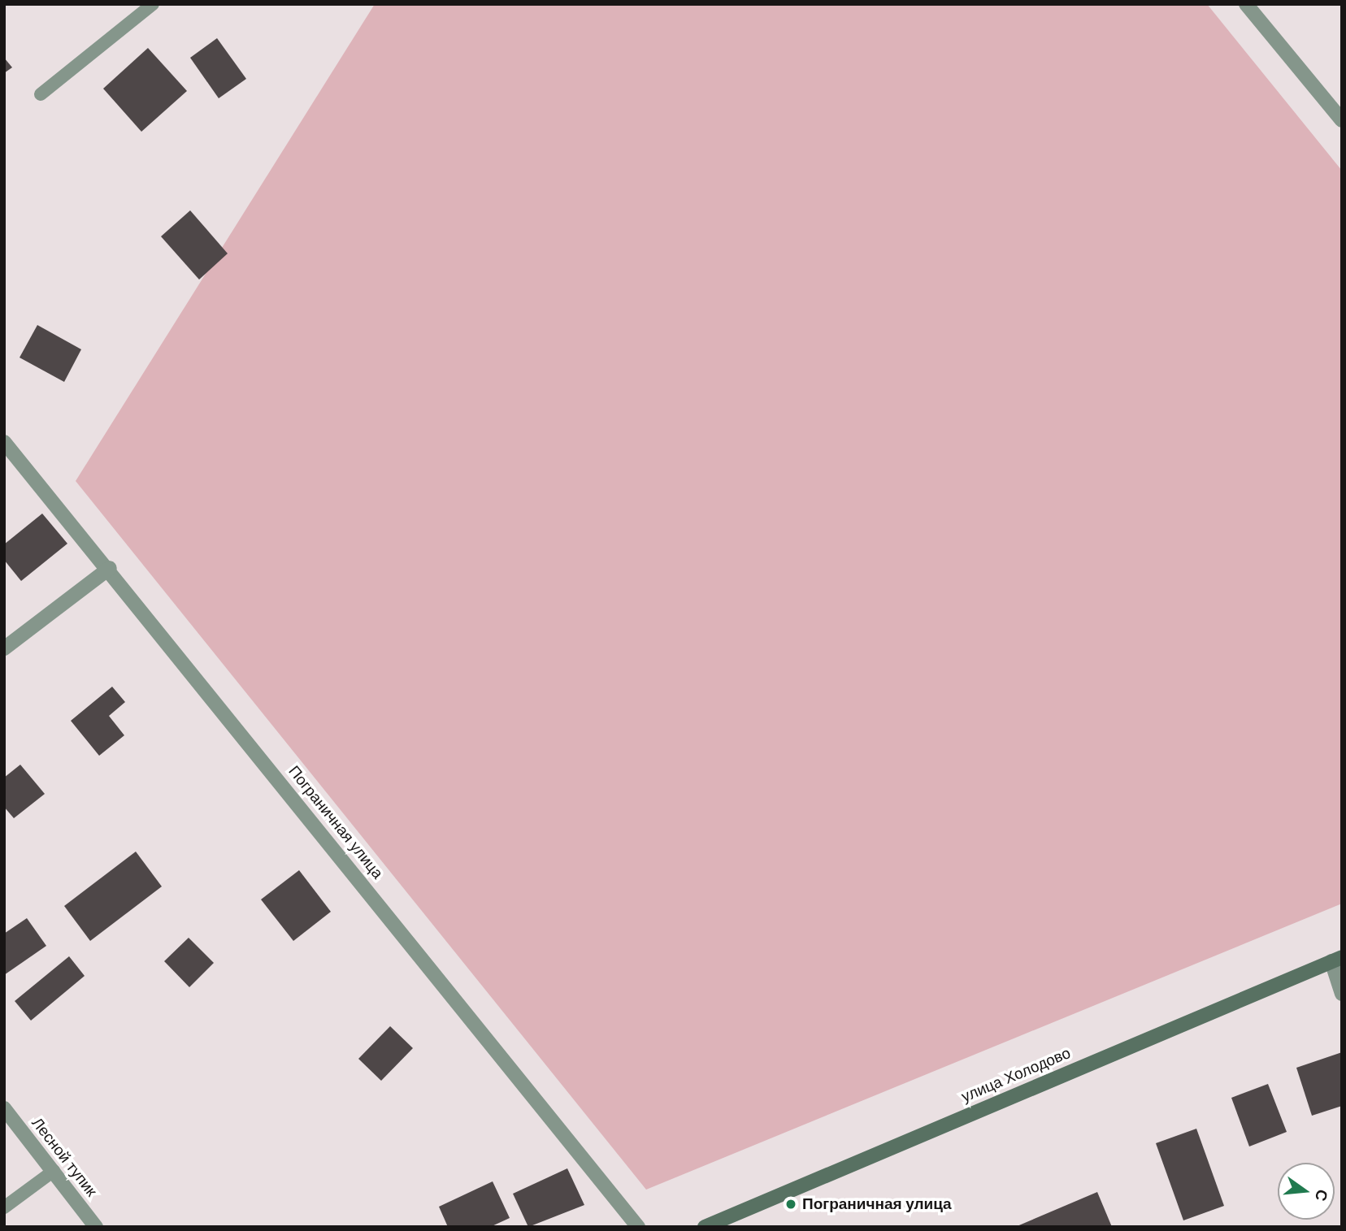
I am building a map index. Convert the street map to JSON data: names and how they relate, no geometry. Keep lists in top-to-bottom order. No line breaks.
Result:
{"streets":{"main road":["улица Холодово"],"street":["Пограничная улица","Лесной тупик"]},"places":["Пограничная улица"],"north":"right"}
